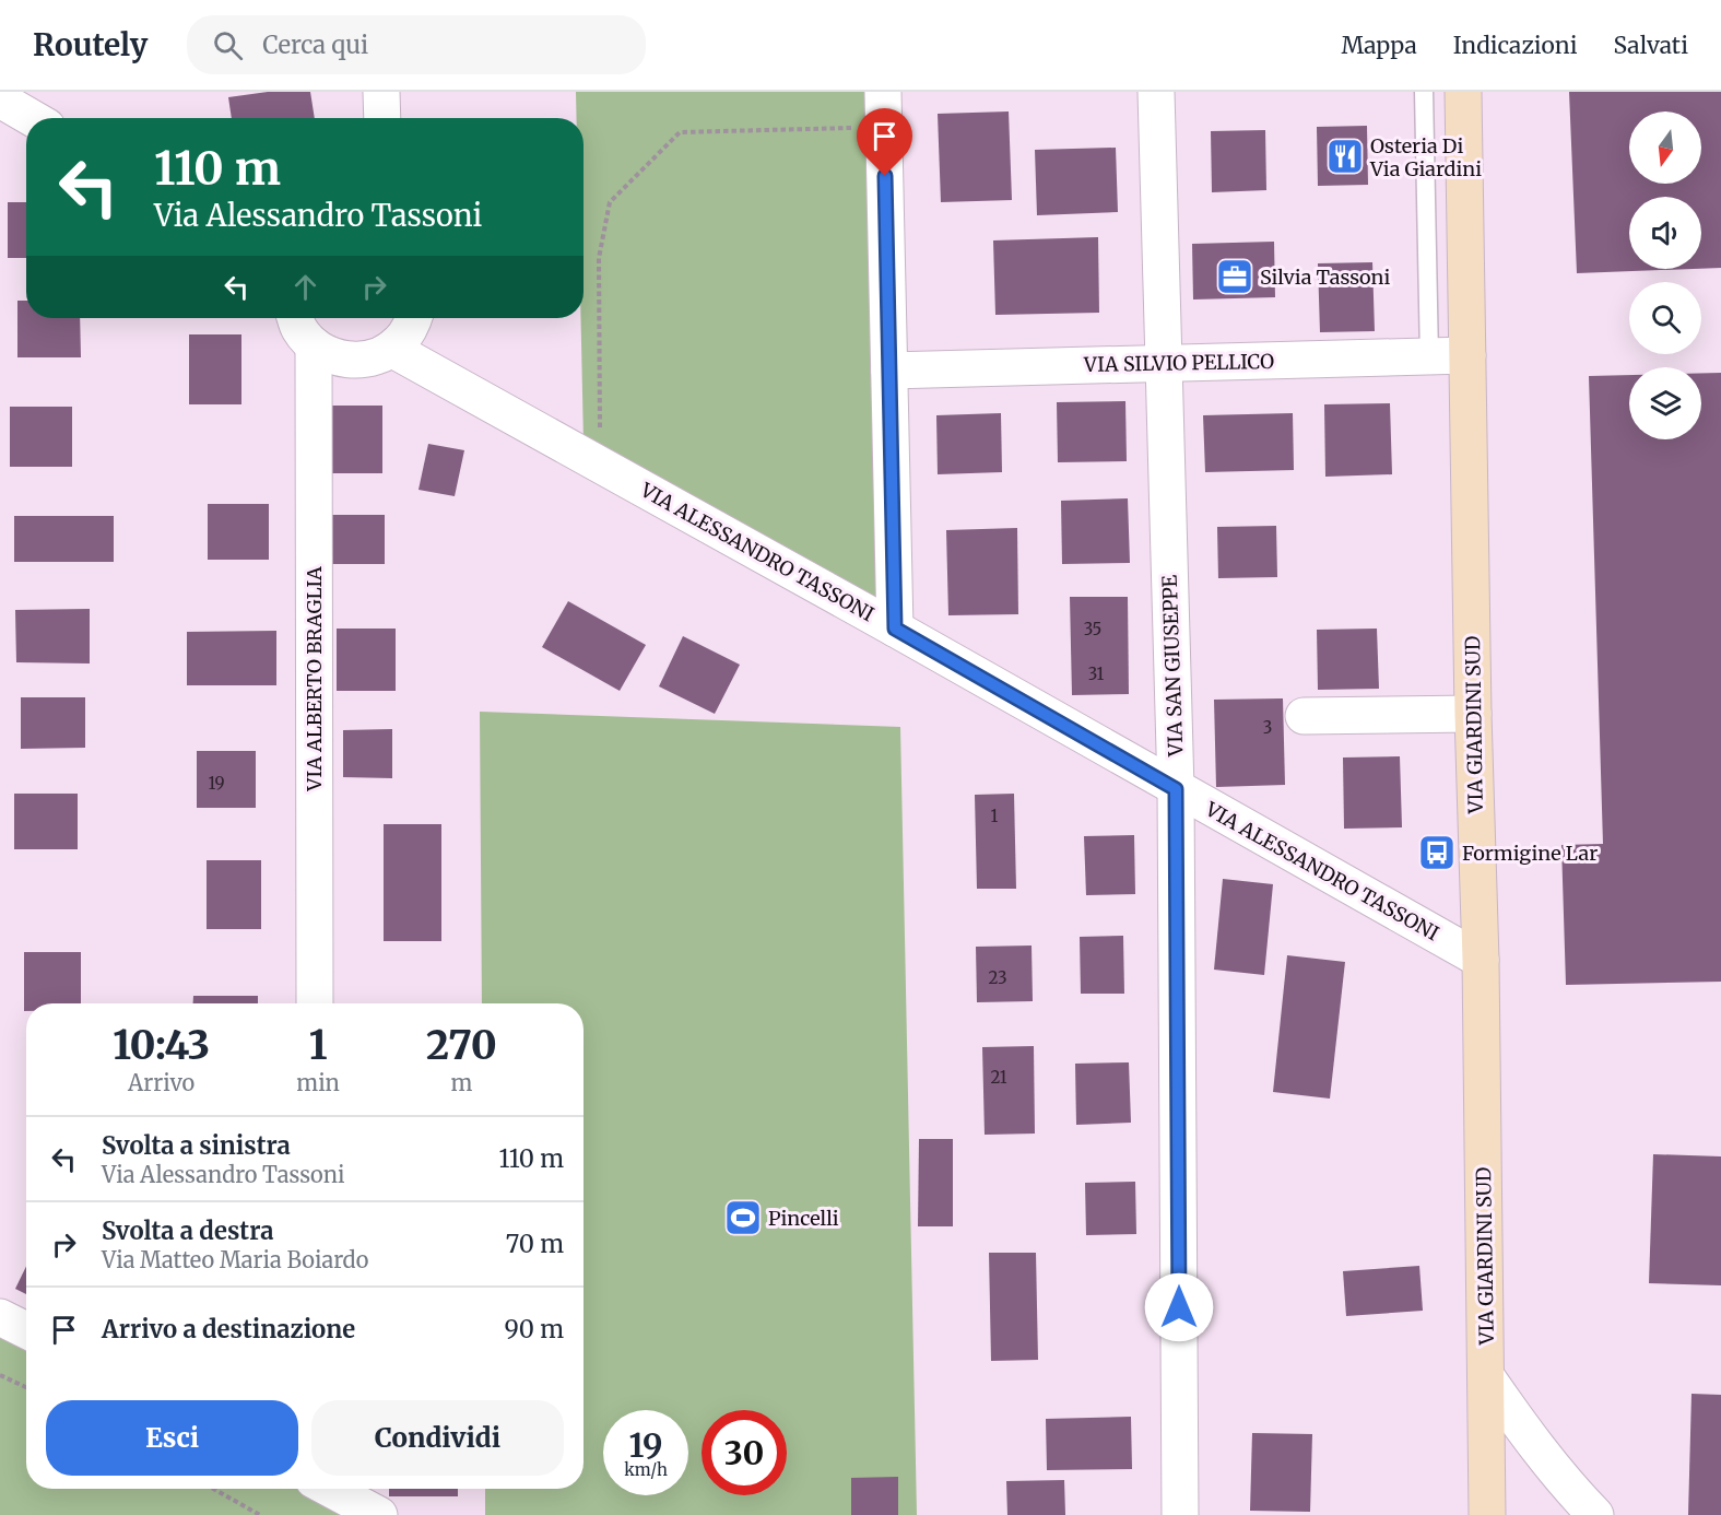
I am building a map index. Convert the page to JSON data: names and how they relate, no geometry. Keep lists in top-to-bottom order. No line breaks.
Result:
{"streets":{"main road":["VIA GIARDINI SUD"],"street":["VIA SILVIO PELLICO","VIA ALESSANDRO TASSONI","VIA SAN GIUSEPPE","VIA ALBERTO BRAGLIA"]},"crossings":[["VIA SILVIO PELLICO","VIA SAN GIUSEPPE"],["VIA SILVIO PELLICO","VIA GIARDINI SUD"],["VIA ALESSANDRO TASSONI","VIA SAN GIUSEPPE"],["VIA ALESSANDRO TASSONI","VIA ALBERTO BRAGLIA"],["VIA ALESSANDRO TASSONI","VIA GIARDINI SUD"]],"places":{"restaurant":["Osteria Di Via Giardini"],"office":["Silvia Tassoni"],"bus stop":["Formigine Lar"],"sports":["Pincelli"]},"house_numbers":["35","31","3","19","1","23","21"],"north":"bottom","page":{"header":"Routely","search":"Cerca qui","nav":["Mappa","Indicazioni","Salvati"],"turn":["110 m","Via Alessandro Tassoni"],"eta":["10:43","Arrivo","1","min","270","m"],"list":[{"name":"Svolta a sinistra","note":"Via Alessandro Tassoni","value":"110 m"},{"name":"Svolta a destra","note":"Via Matteo Maria Boiardo","value":"70 m"},{"name":"Arrivo a destinazione","value":"90 m"}],"buttons":["Esci","Condividi"],"speed":"19 km/h","limit":"30"}}
